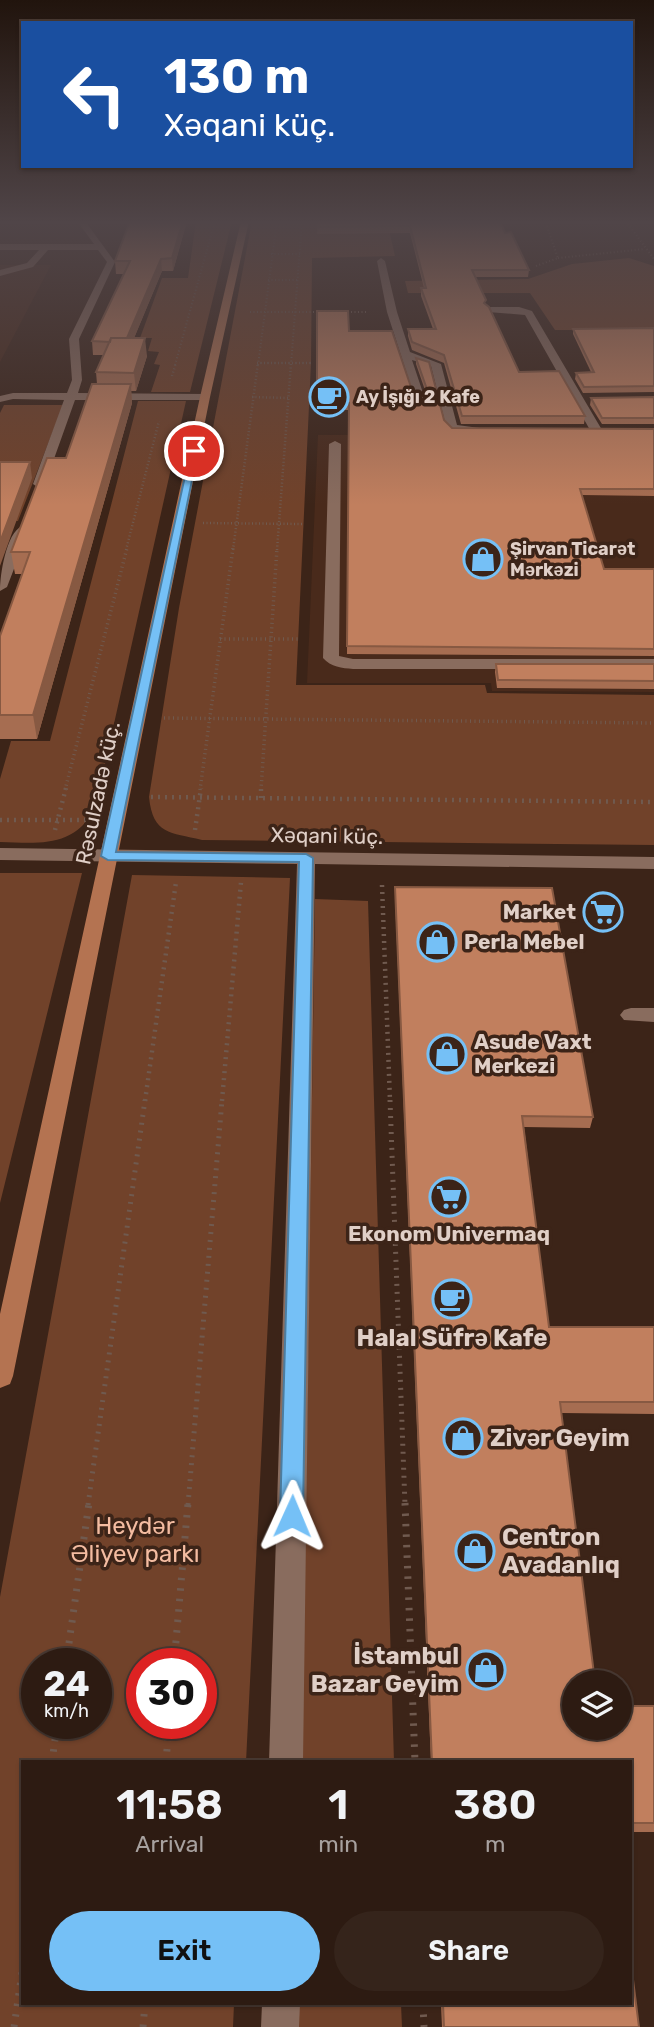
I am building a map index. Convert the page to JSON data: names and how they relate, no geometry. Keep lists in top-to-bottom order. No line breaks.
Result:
{"streets":{"main road":["Rəsulzadə küç."],"street":["Xəqani küç."]},"crossings":[["Rəsulzadə küç.","Xəqani küç."]],"parks":["Heydər Əliyev parkı"],"places":{"cafe":["Ay İşığı 2 Kafe","Halal Süfrə Kafe"],"shop":["Şirvan Ticarət Mərkəzi","Perla Mebel","Asude Vaxt Merkezi","Zivər Geyim","Centron Avadanlıq","İstambul Bazar Geyim"],"supermarket":["Market","Ekonom Univermaq"]},"page":{"turn":["130 m","Xəqani küç."],"speed":"24 km/h","limit":"30","eta":["11:58","Arrival","1","min","380","m"],"buttons":["Exit","Share"]}}
